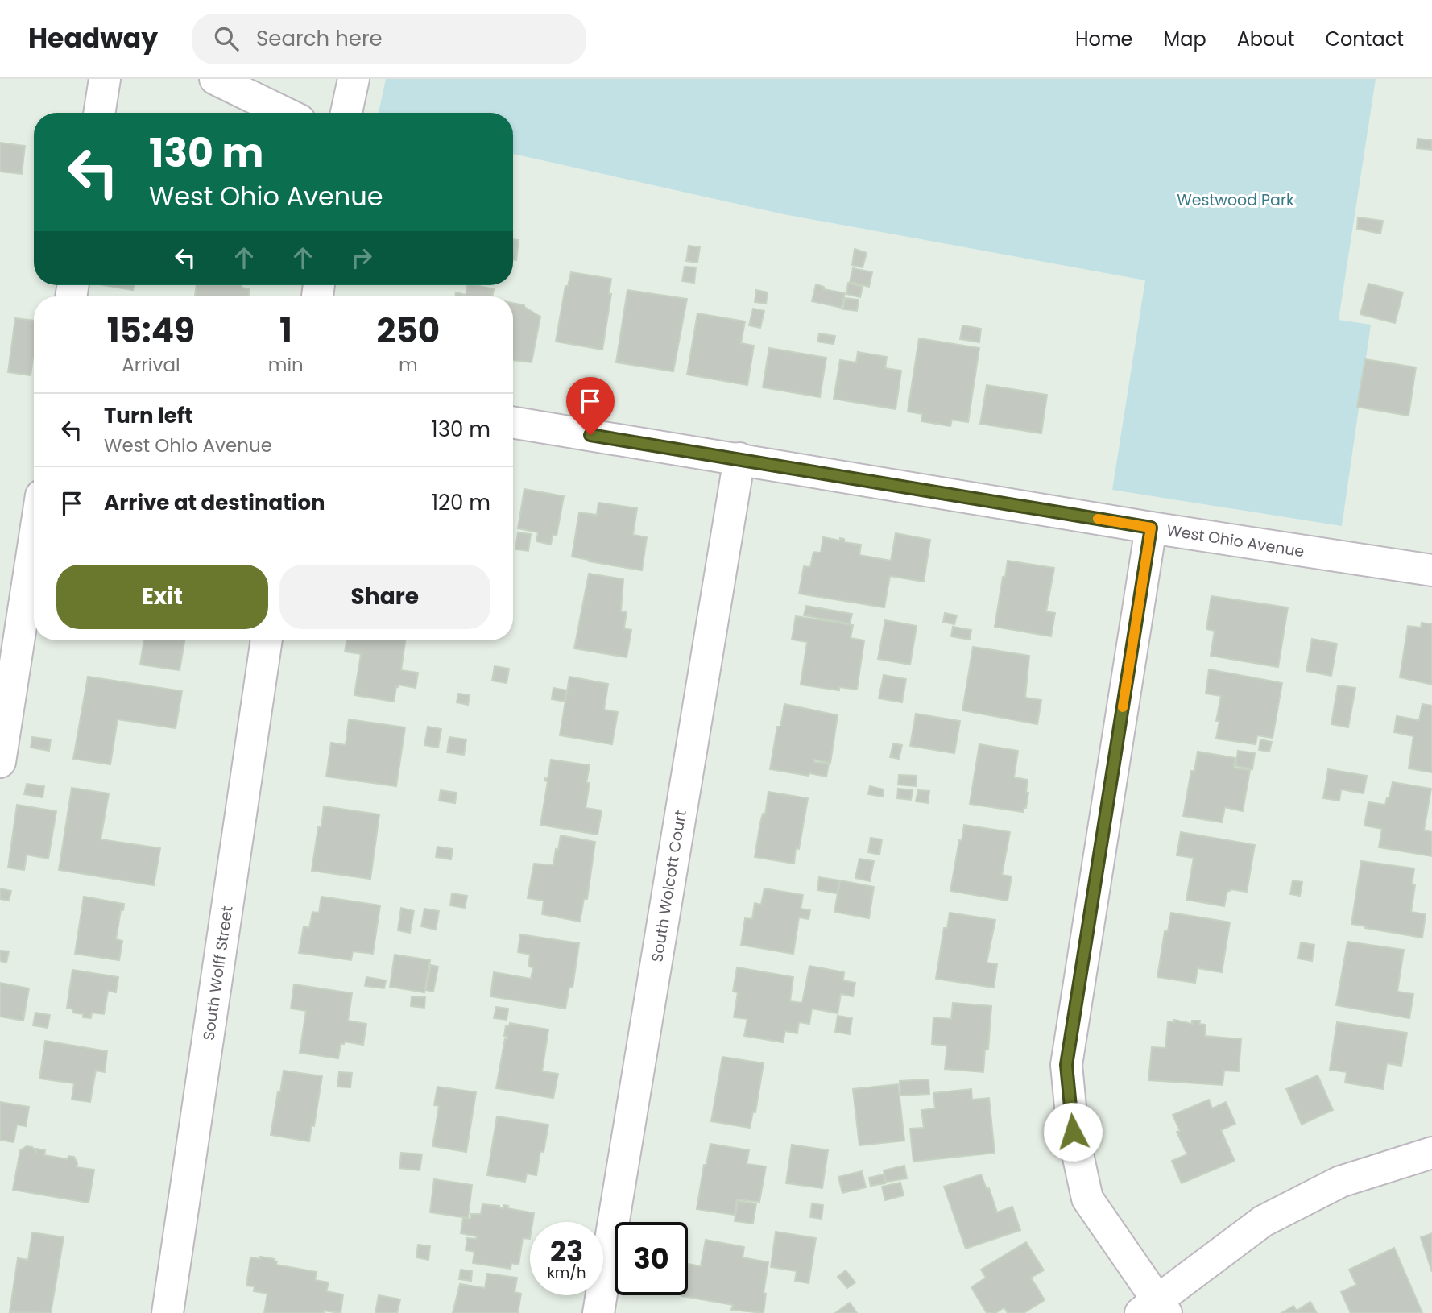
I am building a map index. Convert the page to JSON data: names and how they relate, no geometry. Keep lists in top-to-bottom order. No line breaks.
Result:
{"streets":{"street":["West Ohio Avenue","South Wolcott Court","South Wolff Street"]},"crossings":[["West Ohio Avenue","South Wolcott Court"]],"parks":["Westwood Park"],"page":{"header":"Headway","search":"Search here","nav":["Home","Map","About","Contact"],"turn":["130 m","West Ohio Avenue"],"eta":["15:49","Arrival","1","min","250","m"],"list":[{"name":"Turn left","note":"West Ohio Avenue","value":"130 m"},{"name":"Arrive at destination","value":"120 m"}],"buttons":["Exit","Share"],"speed":"23 km/h","limit":"30"}}
